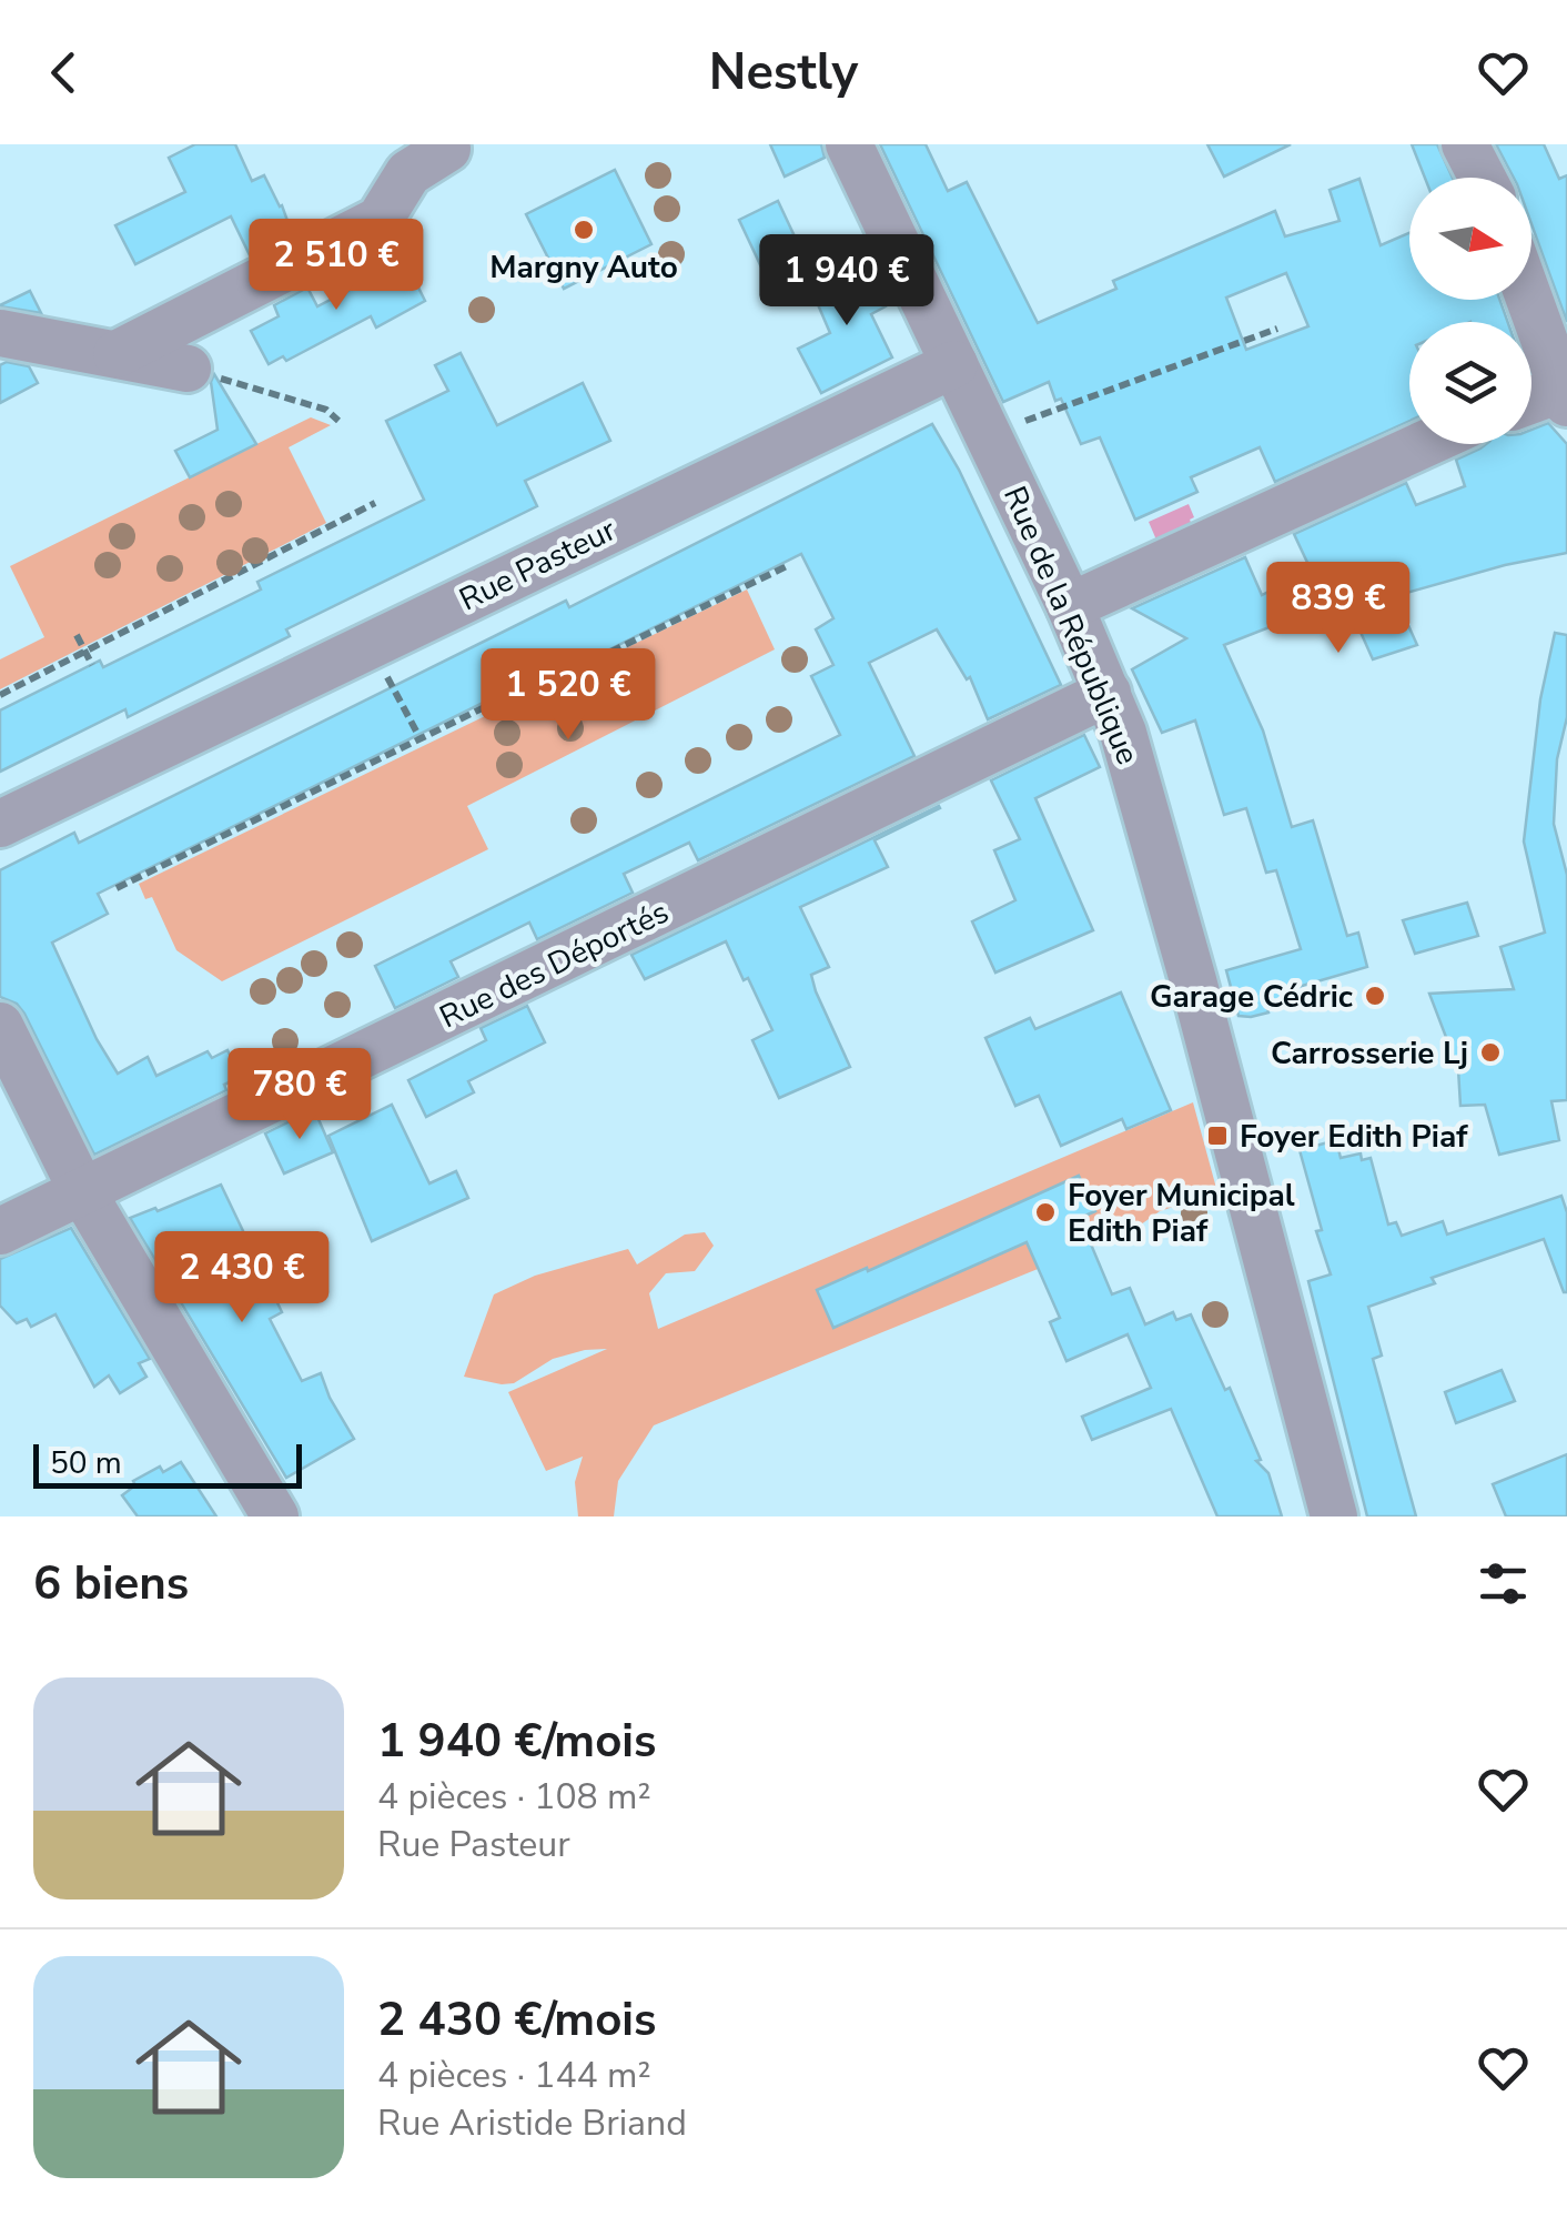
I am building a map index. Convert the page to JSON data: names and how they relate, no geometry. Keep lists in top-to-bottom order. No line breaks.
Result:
{"streets":{"street":["Rue Pasteur","Rue de la République","Rue des Déportés"]},"crossings":[["Rue Pasteur","Rue de la République"],["Rue de la République","Rue des Déportés"]],"places":{"other":["Margny Auto","Garage Cédric","Carrosserie Lj","Foyer Municipal Edith Piaf"],"transit":["Foyer Edith Piaf"]},"scale_bar":"50 m","north":"right","page":{"header":"Nestly","price":["2 510 €","1 940 €","839 €","1 520 €","780 €","2 430 €"],"scale":"50 m","heading":"6 biens","list":[{"name":"1 940 €/mois","note":"4 pièces · 108 m² · Rue Pasteur"},{"name":"2 430 €/mois","note":"4 pièces · 144 m² · Rue Aristide Briand"}]}}
